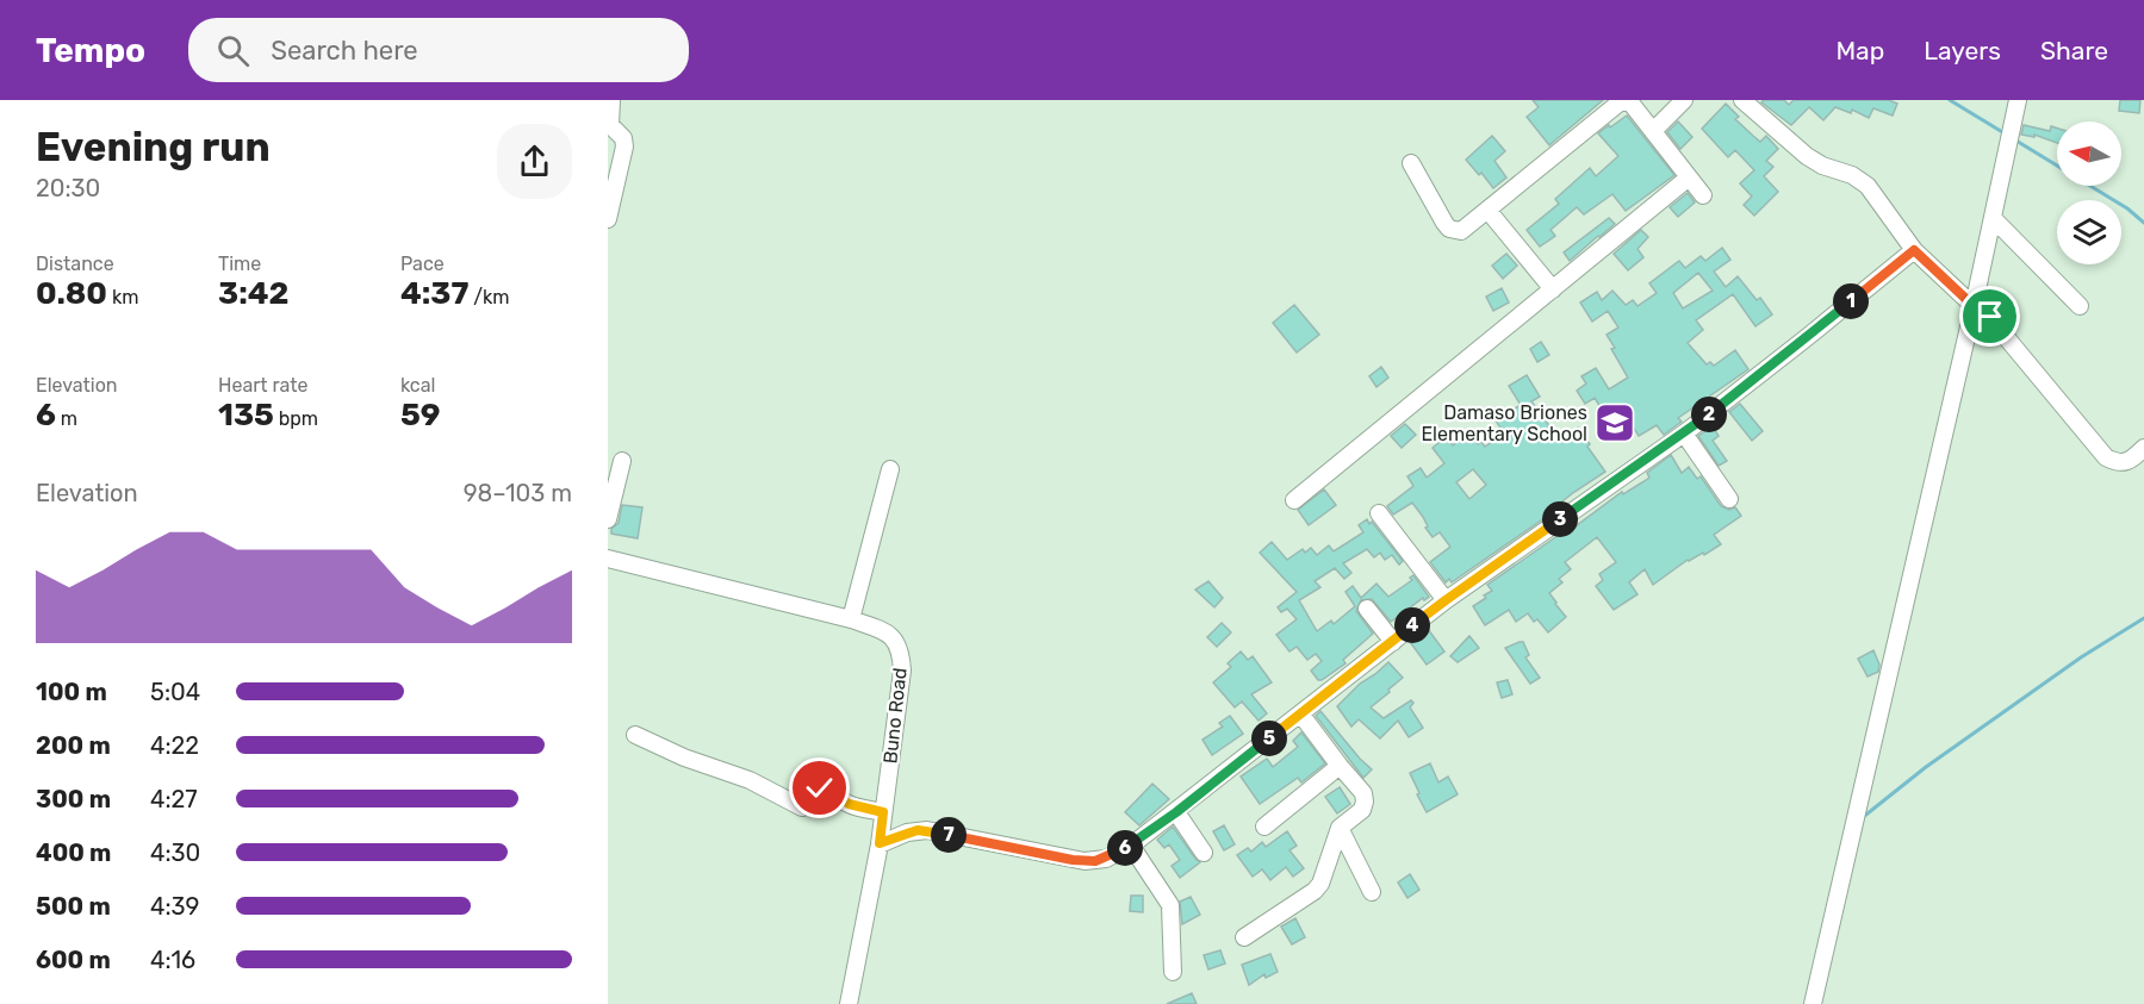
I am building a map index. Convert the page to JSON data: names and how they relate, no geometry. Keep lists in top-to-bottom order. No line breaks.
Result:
{"streets":{"street":["Buno Road"]},"places":{"school or university":["Damaso Briones Elementary School"]},"north":"left","page":{"header":"Tempo","search":"Search here","nav":["Map","Layers","Share"],"heading":["Evening run","20:30"],"stats":[["Distance","0.80 km"],["Time","3:42"],["Pace","4:37 /km"],["Elevation","6 m"],["Heart rate","135 bpm"],["kcal","59"]],"pins":["1","2","3","4","5","7","6"],"chart":["Elevation","98–103 m"],"list":[{"name":"100 m","note":"5:04"},{"name":"200 m","note":"4:22"},{"name":"300 m","note":"4:27"},{"name":"400 m","note":"4:30"},{"name":"500 m","note":"4:39"},{"name":"600 m","note":"4:16"}]}}
